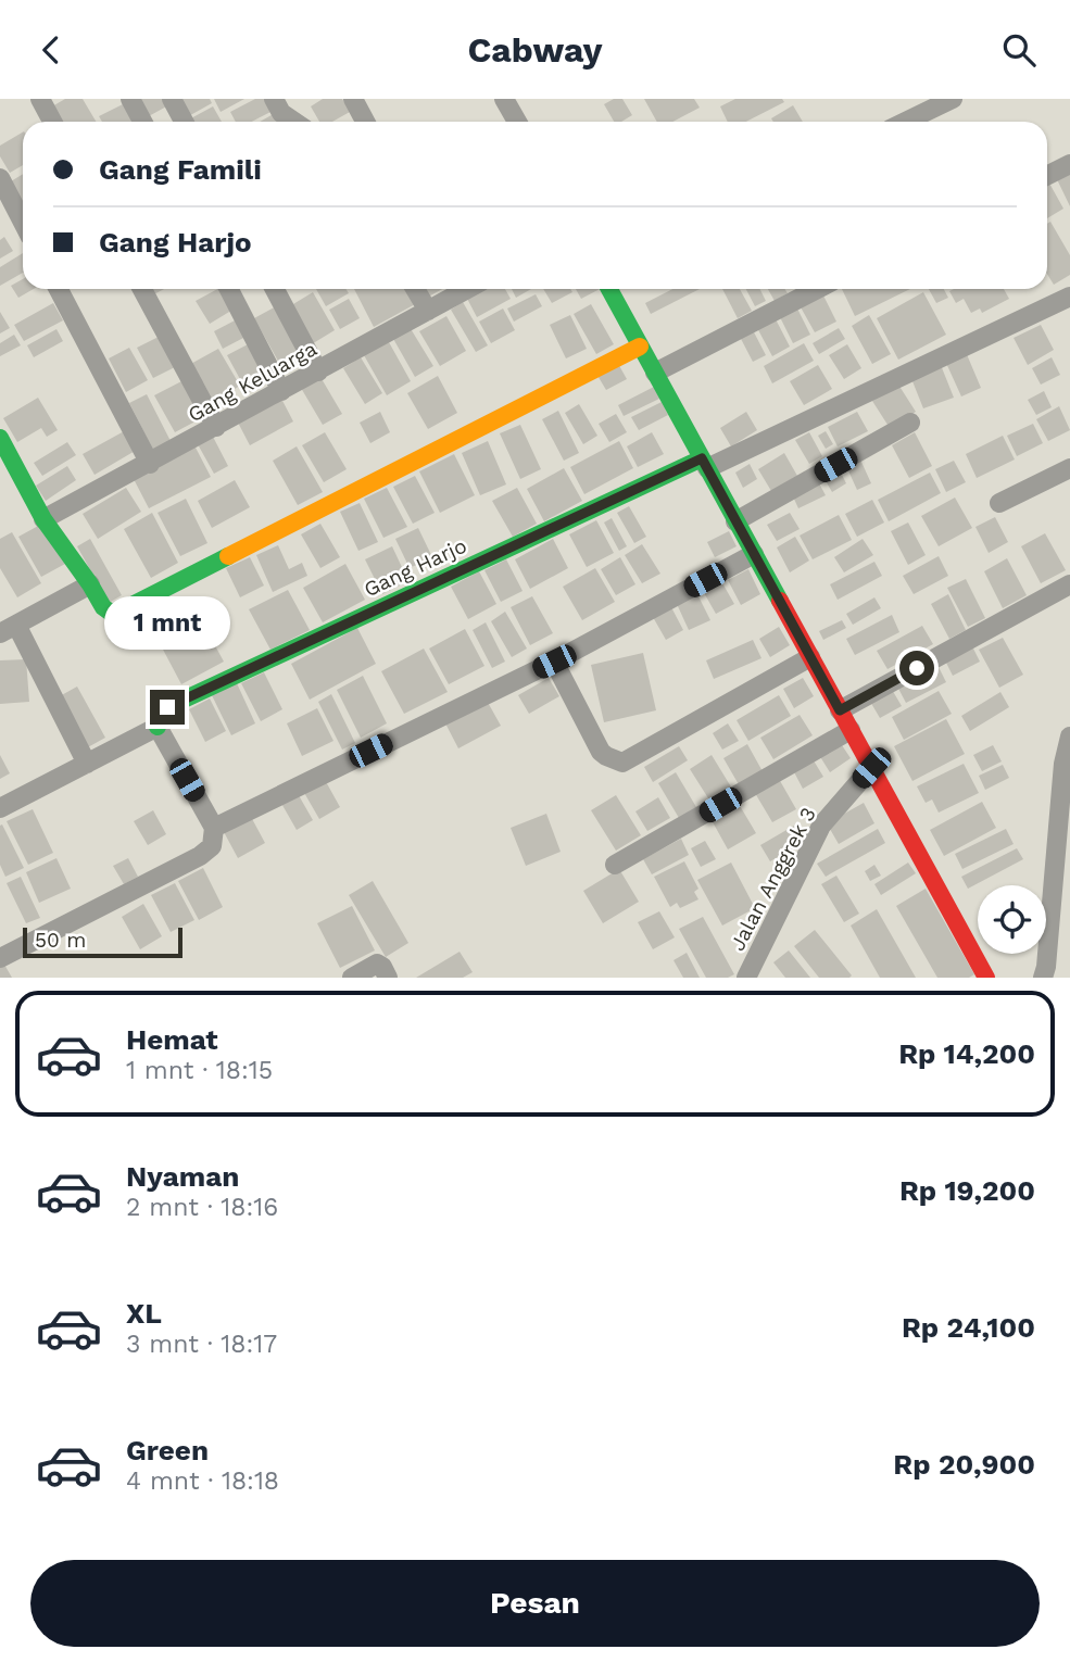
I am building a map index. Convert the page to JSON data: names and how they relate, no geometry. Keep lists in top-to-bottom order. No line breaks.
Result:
{"streets":{"street":["Gang Keluarga","Gang Harjo","Jalan Anggrek 3"]},"scale_bar":"50 m","page":{"header":"Cabway","banner":["Gang Famili","Gang Harjo"],"bubble":"1 mnt","scale":"50 m","list":[{"name":"Hemat","note":"1 mnt · 18:15","value":"Rp 14,200"},{"name":"Nyaman","note":"2 mnt · 18:16","value":"Rp 19,200"},{"name":"XL","note":"3 mnt · 18:17","value":"Rp 24,100"},{"name":"Green","note":"4 mnt · 18:18","value":"Rp 20,900"}],"buttons":"Pesan"}}
